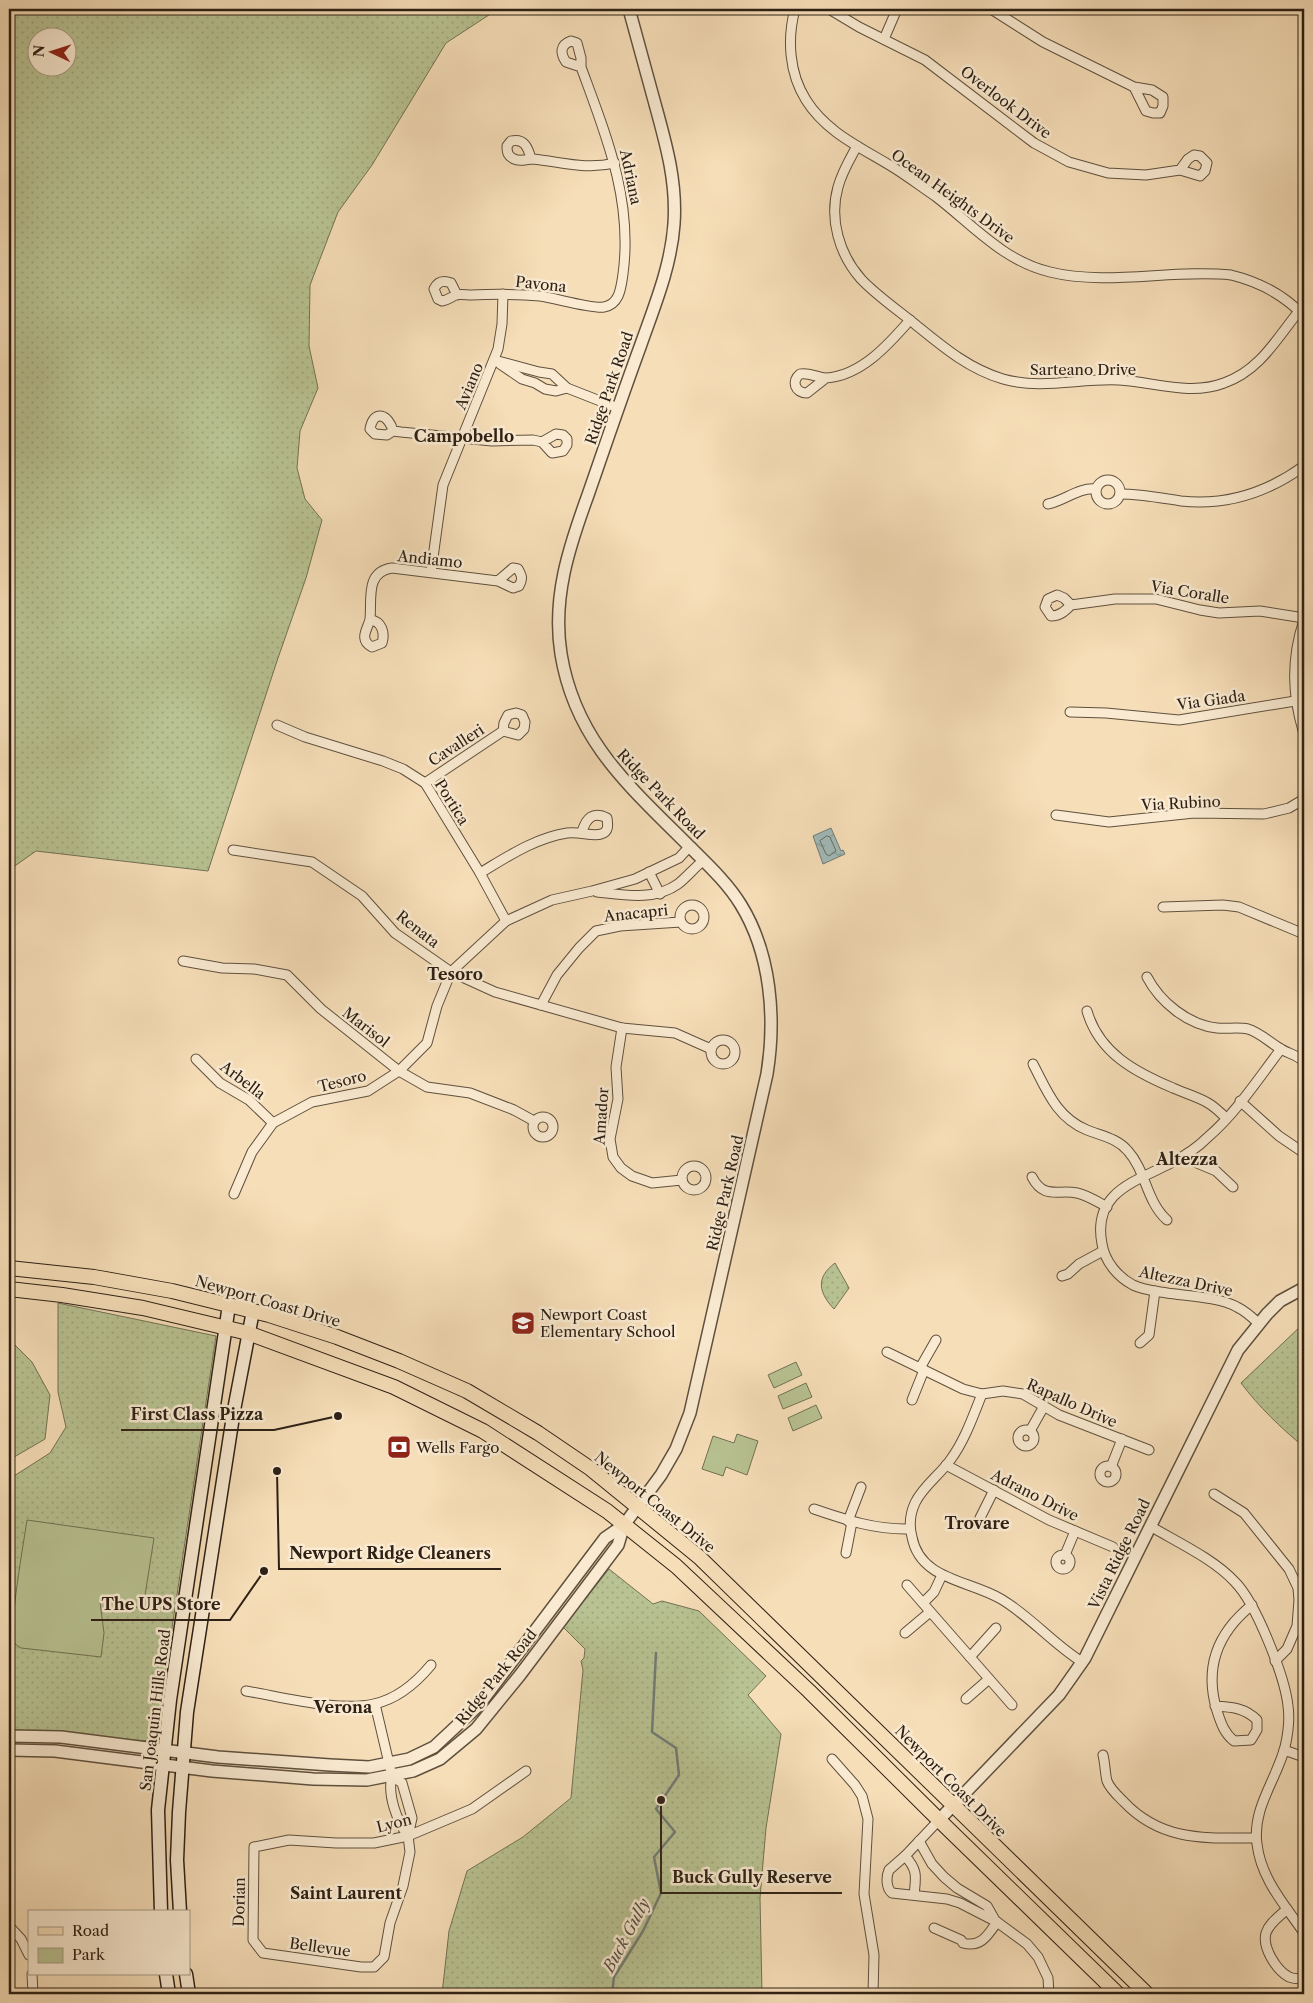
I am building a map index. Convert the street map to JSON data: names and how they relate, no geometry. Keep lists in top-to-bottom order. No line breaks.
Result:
{"streets":{"main road":["Newport Coast Drive","San Joaquin Hills Road"],"street":["Overlook Drive","Adriana","Ocean Heights Drive","Pavona","Sarteano Drive","Aviano","Ridge Park Road","Andiamo","Via Coralle","Via Giada","Cavalleri","Portica","Via Rubino","Anacapri","Renata","Marisol","Arbella","Tesoro","Amador","Altezza Drive","Rapallo Drive","Adrano Drive","Vista Ridge Road","Lyon","Dorian","Bellevue"]},"crossings":[["Adriana","Pavona"],["Ocean Heights Drive","Sarteano Drive"],["Pavona","Aviano"],["Aviano","Andiamo"],["Ridge Park Road","Tesoro"],["Ridge Park Road","Newport Coast Drive"],["Ridge Park Road","San Joaquin Hills Road"],["Cavalleri","Portica"],["Portica","Tesoro"],["Anacapri","Renata"],["Renata","Tesoro"],["Renata","Amador"],["Marisol","Tesoro"],["Arbella","Tesoro"],["Altezza Drive","Vista Ridge Road"],["Newport Coast Drive","Vista Ridge Road"],["Newport Coast Drive","San Joaquin Hills Road"],["Lyon","Dorian"],["Lyon","Bellevue"],["Dorian","Bellevue"]],"districts":["Campobello","Tesoro","Altezza","Trovare","Verona","Saint Laurent"],"water":["Buck Gully"],"places":{"school or university":["Newport Coast Elementary School"],"other":["First Class Pizza","Newport Ridge Cleaners","The UPS Store","Buck Gully Reserve"],"bank":["Wells Fargo"]},"legend":["Road","Park"],"north":"left"}
